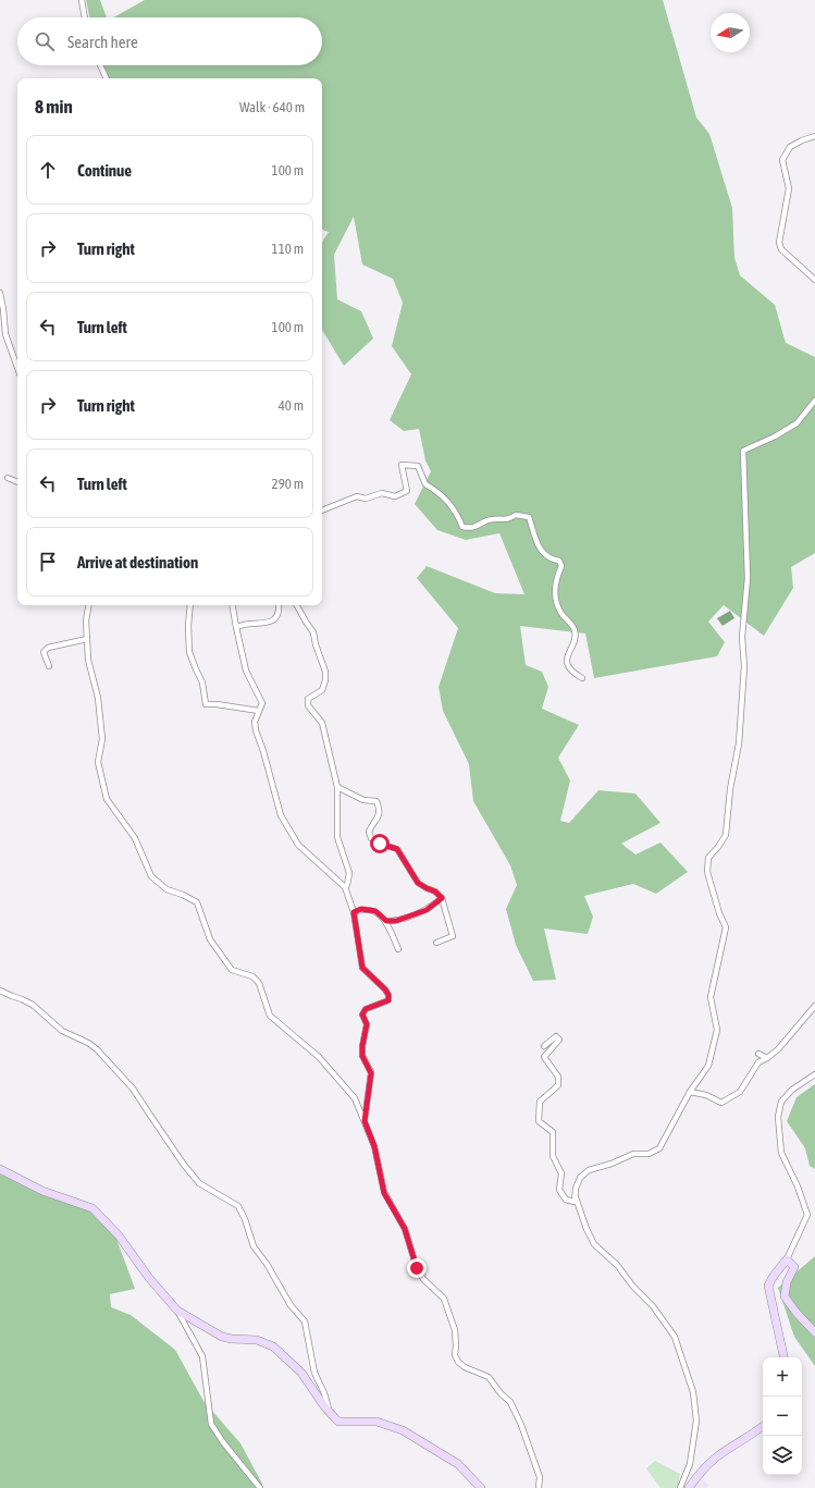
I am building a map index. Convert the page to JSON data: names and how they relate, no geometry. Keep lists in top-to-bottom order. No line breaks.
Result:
{"north":"left","page":{"search":"Search here","heading":["8 min","Walk · 640 m"],"list":[["Continue","100 m"],["Turn right","110 m"],["Turn left","100 m"],["Turn right","40 m"],["Turn left","290 m"],"Arrive at destination"],"map_buttons":["+","−"]}}
